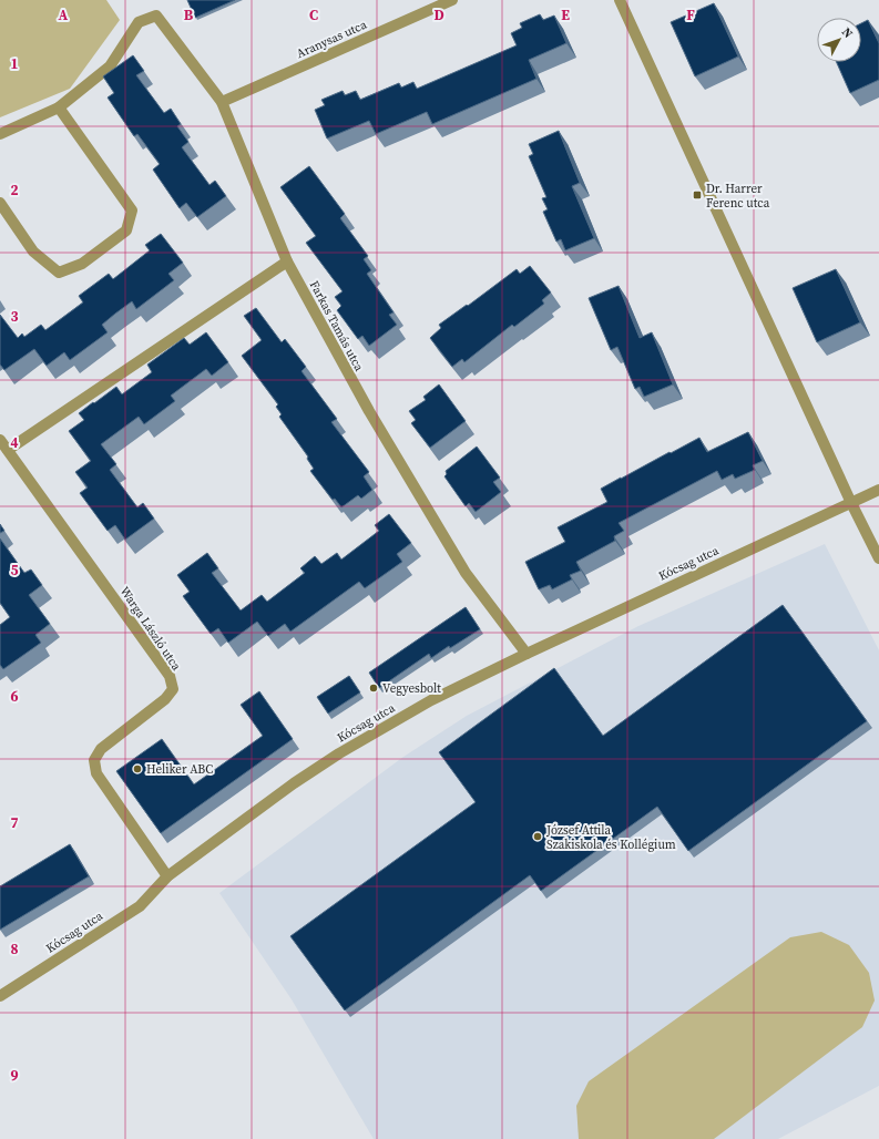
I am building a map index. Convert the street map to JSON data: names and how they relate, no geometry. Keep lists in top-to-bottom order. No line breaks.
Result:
{"streets":{"street":["Aranysas utca","Farkas Tamás utca","Kócsag utca","Warga László utca"]},"crossings":[["Aranysas utca","Farkas Tamás utca"],["Farkas Tamás utca","Kócsag utca"],["Kócsag utca","Warga László utca"]],"places":{"transit":["Dr. Harrer Ferenc utca"],"other":["Vegyesbolt","Heliker ABC","József Attila Szakiskola és Kollégium"]},"north":"top right","grid":{"columns":["A","B","C","D","E","F"],"rows":["1","2","3","4","5","6","7","8","9"]}}
